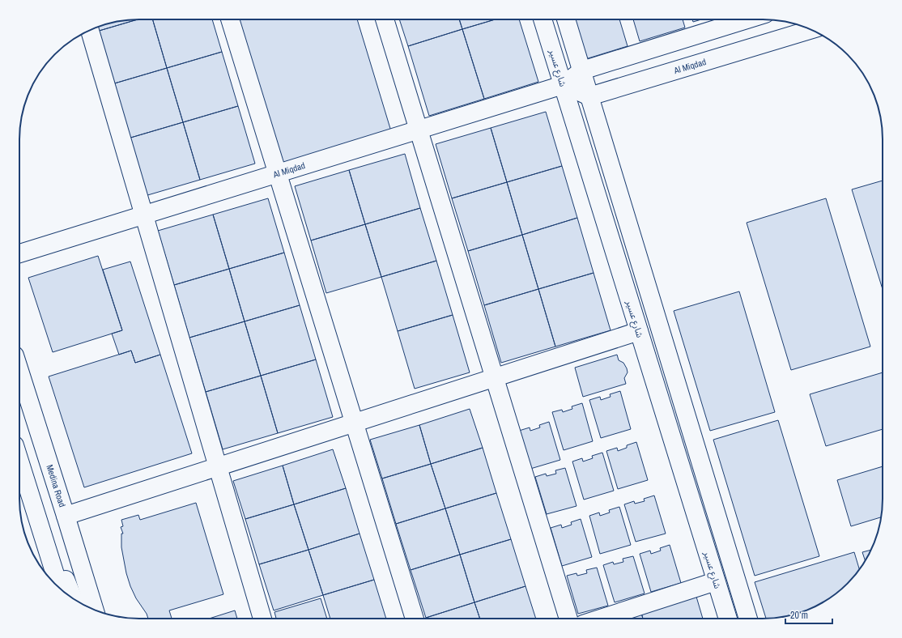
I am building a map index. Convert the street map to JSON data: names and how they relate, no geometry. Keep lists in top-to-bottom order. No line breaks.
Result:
{"streets":{"main road":["Al Miqdad","شارع عسير","Medina Road"]},"crossings":[["Al Miqdad","شارع عسير"]],"scale_bar":"20 m"}
